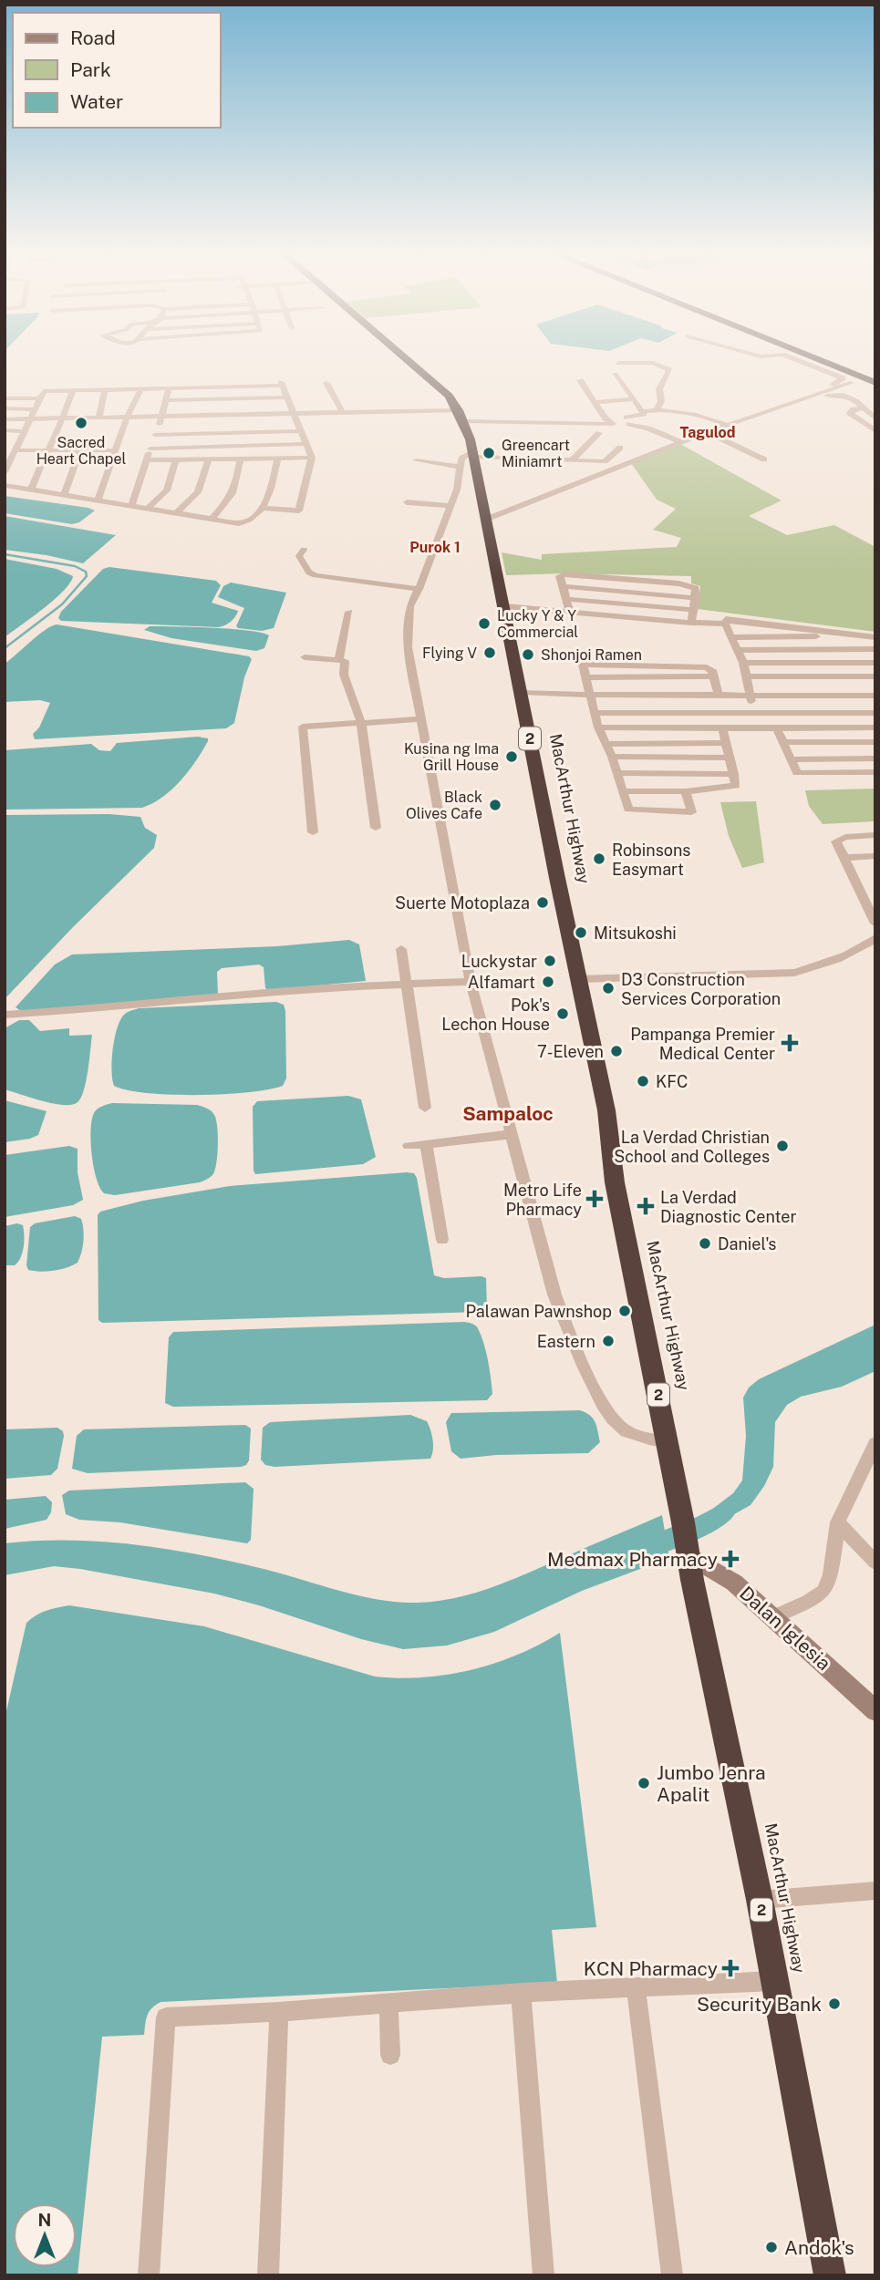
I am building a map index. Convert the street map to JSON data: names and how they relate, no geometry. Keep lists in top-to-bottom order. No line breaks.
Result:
{"streets":{"highway":["2","MacArthur Highway"],"street":["Dalan Iglesia"]},"crossings":[["MacArthur Highway","Dalan Iglesia"]],"districts":["Tagulod","Purok 1","Sampaloc"],"places":{"other":["Sacred Heart Chapel","Greencart Miniamrt","Lucky Y & Y Commercial","Flying V","Shonjoi Ramen","Kusina ng Ima Grill House","Black Olives Cafe","Robinsons Easymart","Suerte Motoplaza","Mitsukoshi","Luckystar","Alfamart","D3 Construction Services Corporation","Pok's Lechon House","7-Eleven","KFC","La Verdad Christian School and Colleges","Daniel's","Palawan Pawnshop","Eastern","Jumbo Jenra Apalit","Security Bank","Andok's"],"health":["Pampanga Premier Medical Center","Metro Life Pharmacy","La Verdad Diagnostic Center","Medmax Pharmacy","KCN Pharmacy"]},"legend":["Road","Park","Water"],"north":"top"}
